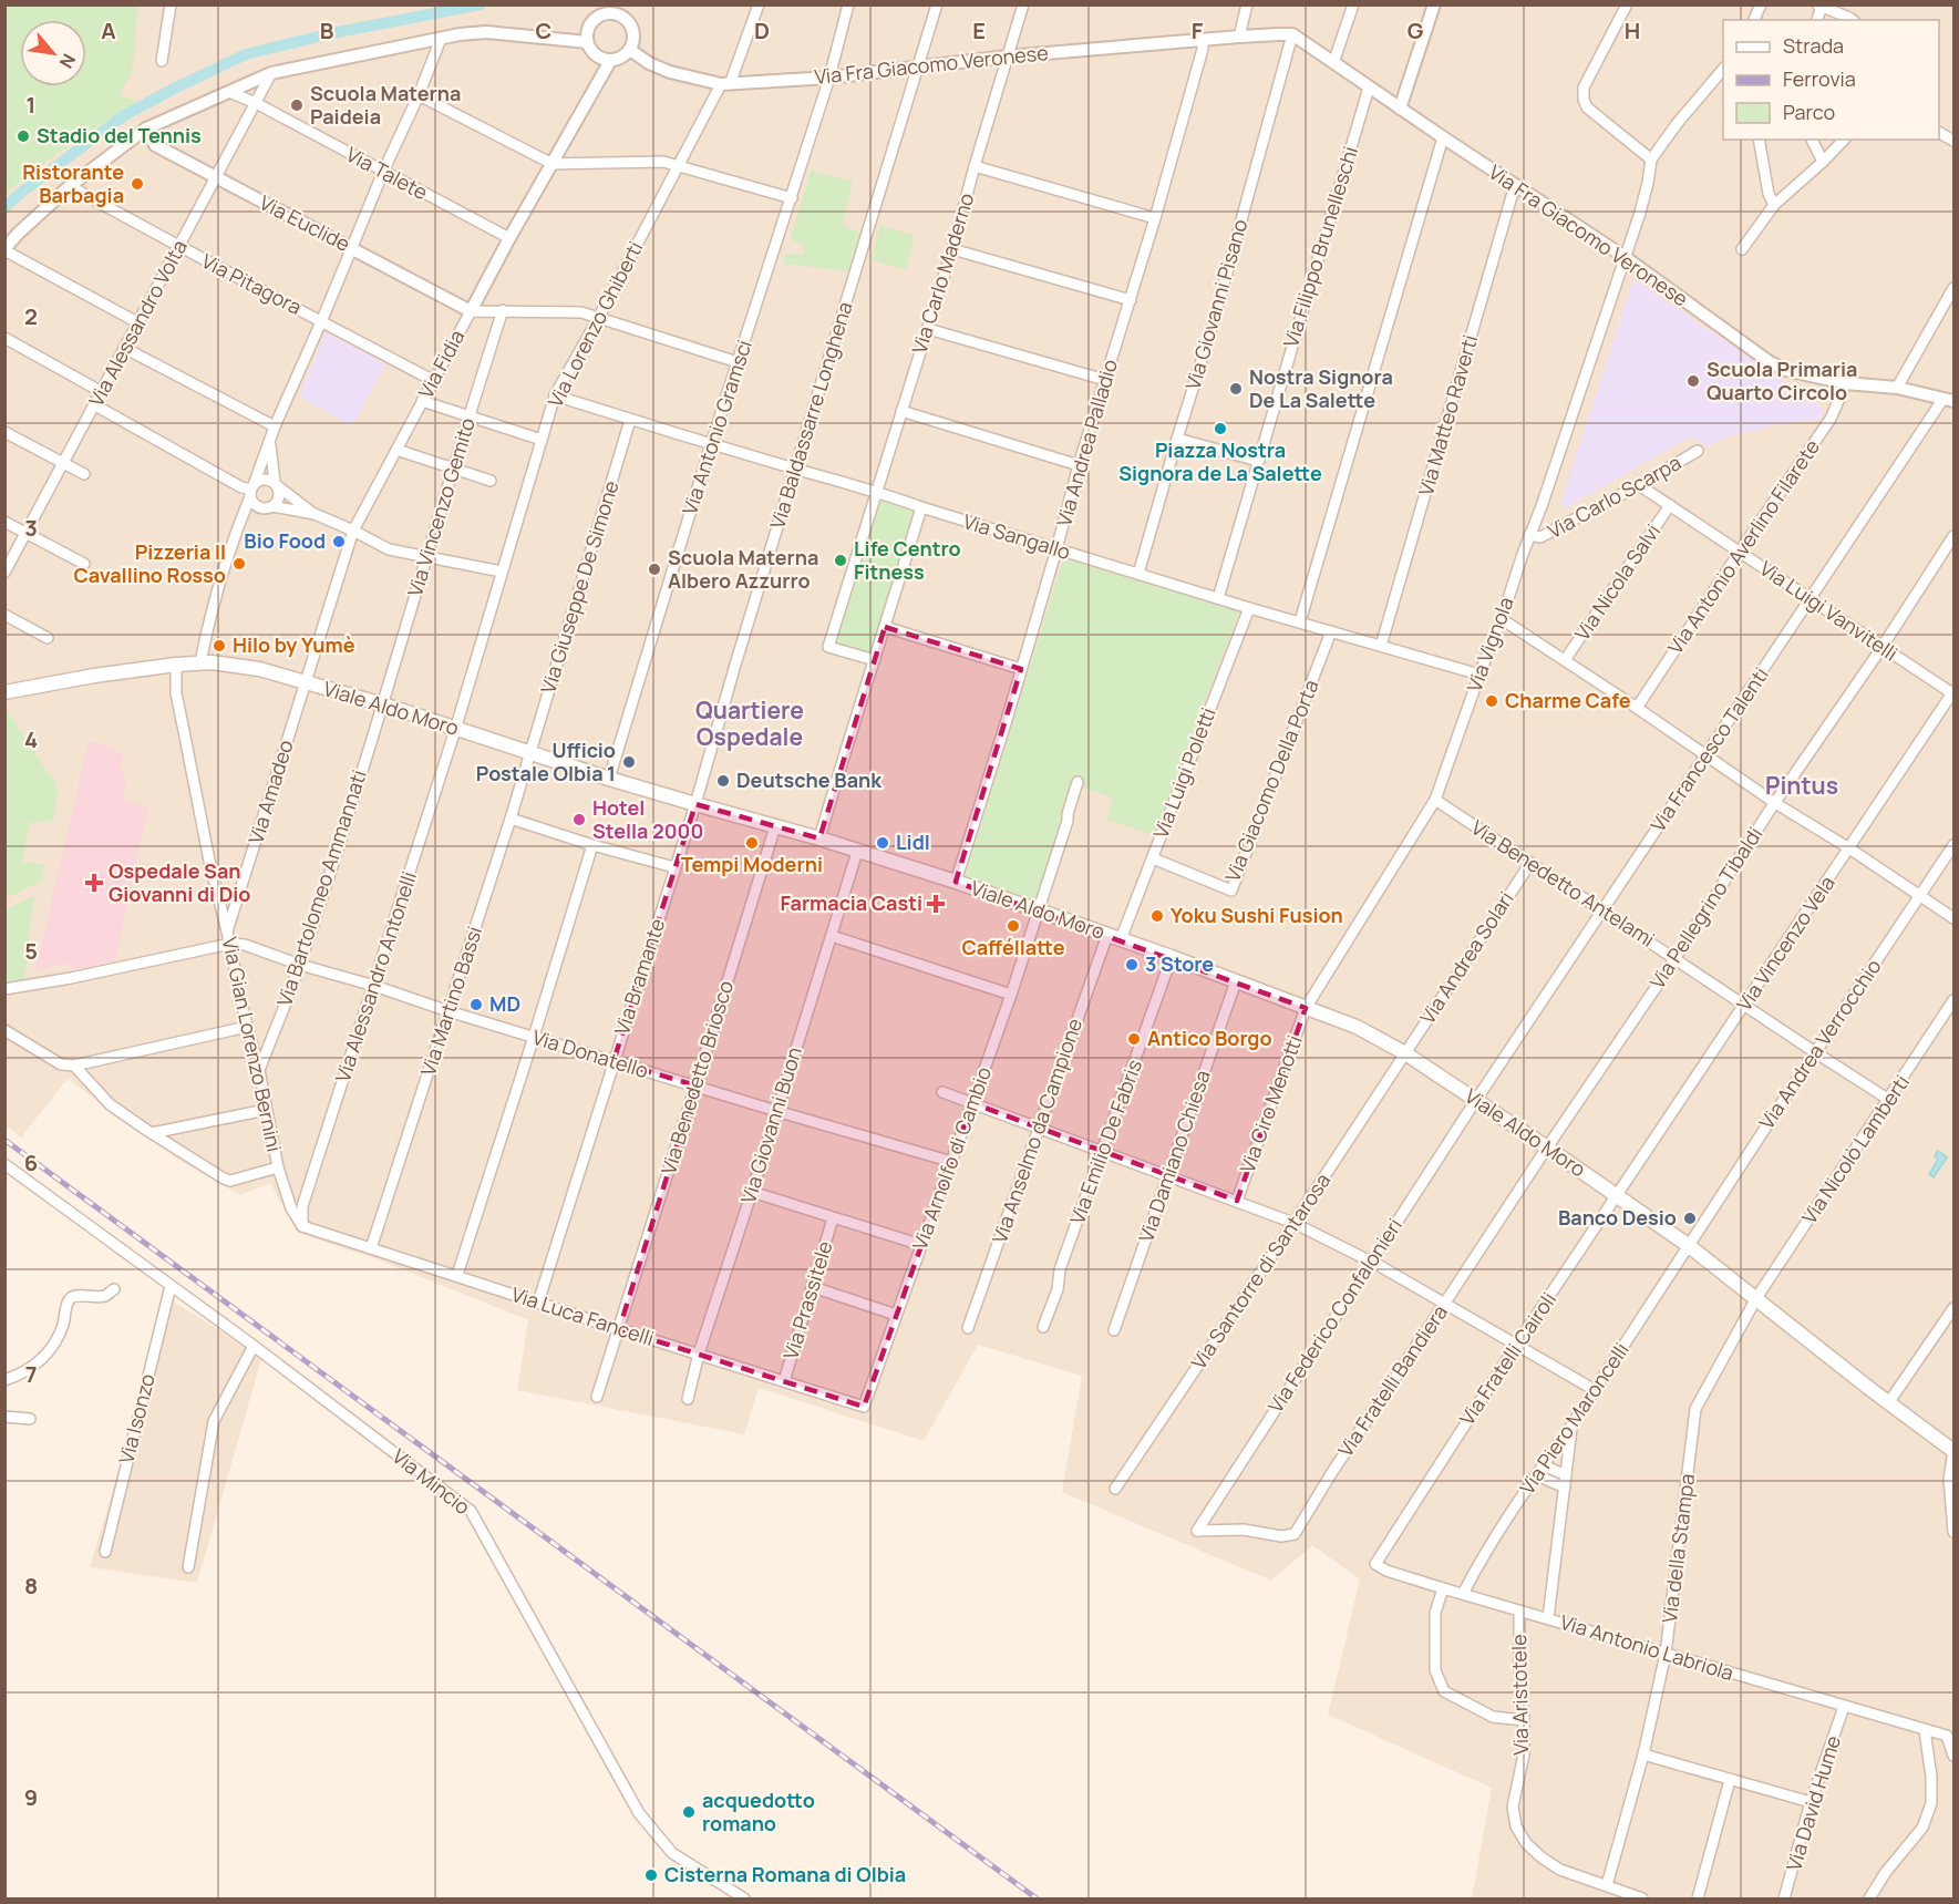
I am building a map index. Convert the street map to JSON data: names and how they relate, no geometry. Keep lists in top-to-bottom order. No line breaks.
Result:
{"streets":{"main road":["Viale Aldo Moro"],"street":["Via Fra Giacomo Veronese","Via Talete","Via Euclide","Via Filippo Brunelleschi","Via Carlo Maderno","Via Pitagora","Via Giovanni Pisano","Via Alessandro Volta","Via Lorenzo Ghiberti","Via Fidia","Via Baldassarre Longhena","Via Matteo Raverti","Via Antonio Gramsci","Via Andrea Palladio","Via Carlo Scarpa","Via Vincenzo Gemito","Via Sangallo","Via Antonio Averlino Filarete","Via Nicola Salvi","Via Giuseppe De Simone","Via Luigi Vanvitelli","Via Vignola","Via Francesco Talenti","Via Luigi Poletti","Via Giacomo Della Porta","Via Amadeo","Via Benedetto Antelami","Via Bartolomeo Ammannati","Via Pellegrino Tibaldi","Via Vincenzo Vela","Via Andrea Solari","Via Alessandro Antonelli","Via Bramante","Via Martino Bassi","Via Gian Lorenzo Bernini","Via Andrea Verrocchio","Via Donatello","Via Benedetto Briosco","Via Ciro Menotti","Via Giovanni Buon","Via Anselmo da Campione","Via Emilio De Fabris","Via Nicolò Lamberti","Via Damiano Chiesa","Via Arnolfo di Cambio","Via Santorre di Santarosa","Via Prassitele","Via Federico Confalonieri","Via Luca Fancelli","Via Fratelli Cairoli","Via Fratelli Bandiera","Via Isonzo","Via Piero Maroncelli","Via Mincio","Via della Stampa","Via Antonio Labriola","Via Aristotele","Via David Hume"]},"crossings":[["Via Fra Giacomo Veronese","Via Filippo Brunelleschi"],["Via Fra Giacomo Veronese","Via Carlo Maderno"],["Via Fra Giacomo Veronese","Via Giovanni Pisano"],["Via Fra Giacomo Veronese","Via Lorenzo Ghiberti"],["Via Fra Giacomo Veronese","Via Fidia"],["Via Fra Giacomo Veronese","Via Baldassarre Longhena"],["Via Fra Giacomo Veronese","Via Matteo Raverti"],["Via Fra Giacomo Veronese","Via Antonio Gramsci"],["Via Fra Giacomo Veronese","Via Andrea Palladio"],["Via Fra Giacomo Veronese","Via Antonio Averlino Filarete"],["Via Fra Giacomo Veronese","Via Vignola"],["Via Fra Giacomo Veronese","Via Francesco Talenti"],["Via Talete","Via Alessandro Volta"],["Via Talete","Via Fidia"],["Via Euclide","Via Alessandro Volta"],["Via Euclide","Via Fidia"],["Via Filippo Brunelleschi","Via Sangallo"],["Via Carlo Maderno","Via Sangallo"],["Via Pitagora","Via Alessandro Volta"],["Via Pitagora","Via Fidia"],["Via Giovanni Pisano","Via Sangallo"],["Via Lorenzo Ghiberti","Via Sangallo"],["Via Lorenzo Ghiberti","Viale Aldo Moro"],["Via Lorenzo Ghiberti","Via Alessandro Antonelli"],["Via Fidia","Viale Aldo Moro"],["Via Fidia","Via Amadeo"],["Via Baldassarre Longhena","Via Sangallo"],["Via Baldassarre Longhena","Viale Aldo Moro"],["Via Baldassarre Longhena","Via Bramante"],["Via Matteo Raverti","Via Sangallo"],["Via Antonio Gramsci","Via Sangallo"],["Via Antonio Gramsci","Viale Aldo Moro"],["Via Andrea Palladio","Via Sangallo"],["Via Andrea Palladio","Viale Aldo Moro"],["Via Carlo Scarpa","Via Luigi Vanvitelli"],["Via Carlo Scarpa","Via Vignola"],["Via Vincenzo Gemito","Viale Aldo Moro"],["Via Vincenzo Gemito","Via Bartolomeo Ammannati"],["Via Sangallo","Via Giuseppe De Simone"],["Via Sangallo","Via Vignola"],["Via Sangallo","Via Luigi Poletti"],["Via Sangallo","Via Giacomo Della Porta"],["Via Antonio Averlino Filarete","Via Luigi Vanvitelli"],["Via Nicola Salvi","Via Luigi Vanvitelli"],["Via Giuseppe De Simone","Viale Aldo Moro"],["Via Giuseppe De Simone","Via Martino Bassi"],["Via Luigi Vanvitelli","Via Francesco Talenti"],["Via Luigi Vanvitelli","Via Pellegrino Tibaldi"],["Via Luigi Vanvitelli","Via Vincenzo Vela"],["Via Vignola","Viale Aldo Moro"],["Via Vignola","Via Benedetto Antelami"],["Via Vignola","Via Ciro Menotti"],["Viale Aldo Moro","Via Francesco Talenti"],["Viale Aldo Moro","Via Luigi Poletti"],["Viale Aldo Moro","Via Amadeo"],["Viale Aldo Moro","Via Bartolomeo Ammannati"],["Viale Aldo Moro","Via Pellegrino Tibaldi"],["Viale Aldo Moro","Via Vincenzo Vela"],["Viale Aldo Moro","Via Andrea Solari"],["Viale Aldo Moro","Via Alessandro Antonelli"],["Viale Aldo Moro","Via Bramante"],["Viale Aldo Moro","Via Martino Bassi"],["Viale Aldo Moro","Via Gian Lorenzo Bernini"],["Viale Aldo Moro","Via Andrea Verrocchio"],["Viale Aldo Moro","Via Benedetto Briosco"],["Viale Aldo Moro","Via Ciro Menotti"],["Viale Aldo Moro","Via Giovanni Buon"],["Viale Aldo Moro","Via Anselmo da Campione"],["Viale Aldo Moro","Via Emilio De Fabris"],["Viale Aldo Moro","Via Nicolò Lamberti"],["Viale Aldo Moro","Via Damiano Chiesa"],["Viale Aldo Moro","Via Arnolfo di Cambio"],["Viale Aldo Moro","Via Santorre di Santarosa"],["Viale Aldo Moro","Via Federico Confalonieri"],["Viale Aldo Moro","Via Fratelli Cairoli"],["Viale Aldo Moro","Via Fratelli Bandiera"],["Viale Aldo Moro","Via Piero Maroncelli"],["Viale Aldo Moro","Via della Stampa"],["Via Francesco Talenti","Via Benedetto Antelami"],["Via Francesco Talenti","Via Federico Confalonieri"],["Via Luigi Poletti","Via Giacomo Della Porta"],["Via Amadeo","Via Gian Lorenzo Bernini"],["Via Benedetto Antelami","Via Pellegrino Tibaldi"],["Via Benedetto Antelami","Via Vincenzo Vela"],["Via Benedetto Antelami","Via Andrea Solari"],["Via Benedetto Antelami","Via Andrea Verrocchio"],["Via Benedetto Antelami","Via Nicolò Lamberti"],["Via Bartolomeo Ammannati","Via Gian Lorenzo Bernini"],["Via Bartolomeo Ammannati","Via Donatello"],["Via Pellegrino Tibaldi","Via Fratelli Bandiera"],["Via Vincenzo Vela","Via Fratelli Cairoli"],["Via Andrea Solari","Via Santorre di Santarosa"],["Via Alessandro Antonelli","Via Gian Lorenzo Bernini"],["Via Alessandro Antonelli","Via Donatello"],["Via Alessandro Antonelli","Via Luca Fancelli"],["Via Bramante","Via Donatello"],["Via Bramante","Via Luca Fancelli"],["Via Martino Bassi","Via Donatello"],["Via Martino Bassi","Via Luca Fancelli"],["Via Gian Lorenzo Bernini","Via Donatello"],["Via Gian Lorenzo Bernini","Via Luca Fancelli"],["Via Andrea Verrocchio","Via Piero Maroncelli"],["Via Donatello","Via Benedetto Briosco"],["Via Donatello","Via Giovanni Buon"],["Via Donatello","Via Arnolfo di Cambio"],["Via Benedetto Briosco","Via Luca Fancelli"],["Via Giovanni Buon","Via Luca Fancelli"],["Via Nicolò Lamberti","Via della Stampa"],["Via Arnolfo di Cambio","Via Luca Fancelli"],["Via Prassitele","Via Luca Fancelli"],["Via Federico Confalonieri","Via Fratelli Bandiera"],["Via Fratelli Cairoli","Via Antonio Labriola"],["Via Isonzo","Via Mincio"],["Via Piero Maroncelli","Via Antonio Labriola"],["Via della Stampa","Via Antonio Labriola"],["Via della Stampa","Via Aristotele"],["Via Antonio Labriola","Via Aristotele"],["Via Antonio Labriola","Via David Hume"]],"districts":["Quartiere Ospedale","Pintus"],"places":{"other":["Scuola Materna Paideia","Stadio del Tennis","Ristorante Barbagia","Scuola Primaria Quarto Circolo","Nostra Signora De La Salette","Piazza Nostra Signora de La Salette","Bio Food","Life Centro Fitness","Pizzeria Il Cavallino Rosso","Scuola Materna Albero Azzurro","Hilo by Yumè","Charme Cafe","Ufficio Postale Olbia 1","Deutsche Bank","Hotel Stella 2000","Tempi Moderni","Lidl","Yoku Sushi Fusion","Cafféllatte","3 Store","MD","Antico Borgo","Banco Desio","acquedotto romano","Cisterna Romana di Olbia"],"health":["Ospedale San Giovanni di Dio","Farmacia Casti"]},"legend":["Strada","Ferrovia","Parco"],"north":"bottom right","grid":{"columns":["A","B","C","D","E","F","G","H"],"rows":["1","2","3","4","5","6","7","8","9"]}}
